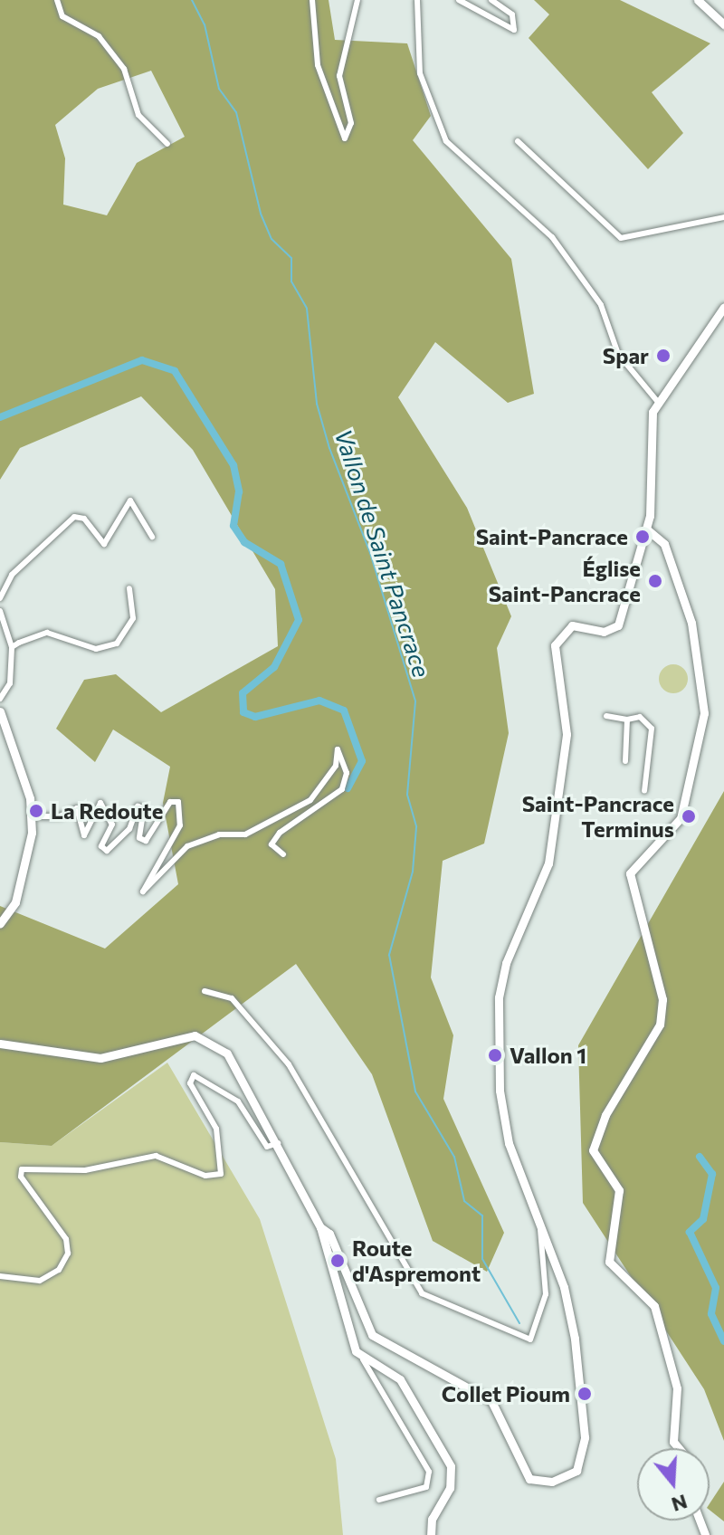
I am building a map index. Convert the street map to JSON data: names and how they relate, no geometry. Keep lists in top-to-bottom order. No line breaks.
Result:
{"water":["Vallon de Saint Pancrace"],"places":["Spar","Saint-Pancrace","Église Saint-Pancrace","La Redoute","Saint-Pancrace Terminus","Vallon 1","Route d'Aspremont","Collet Pioum"],"north":"bottom"}
